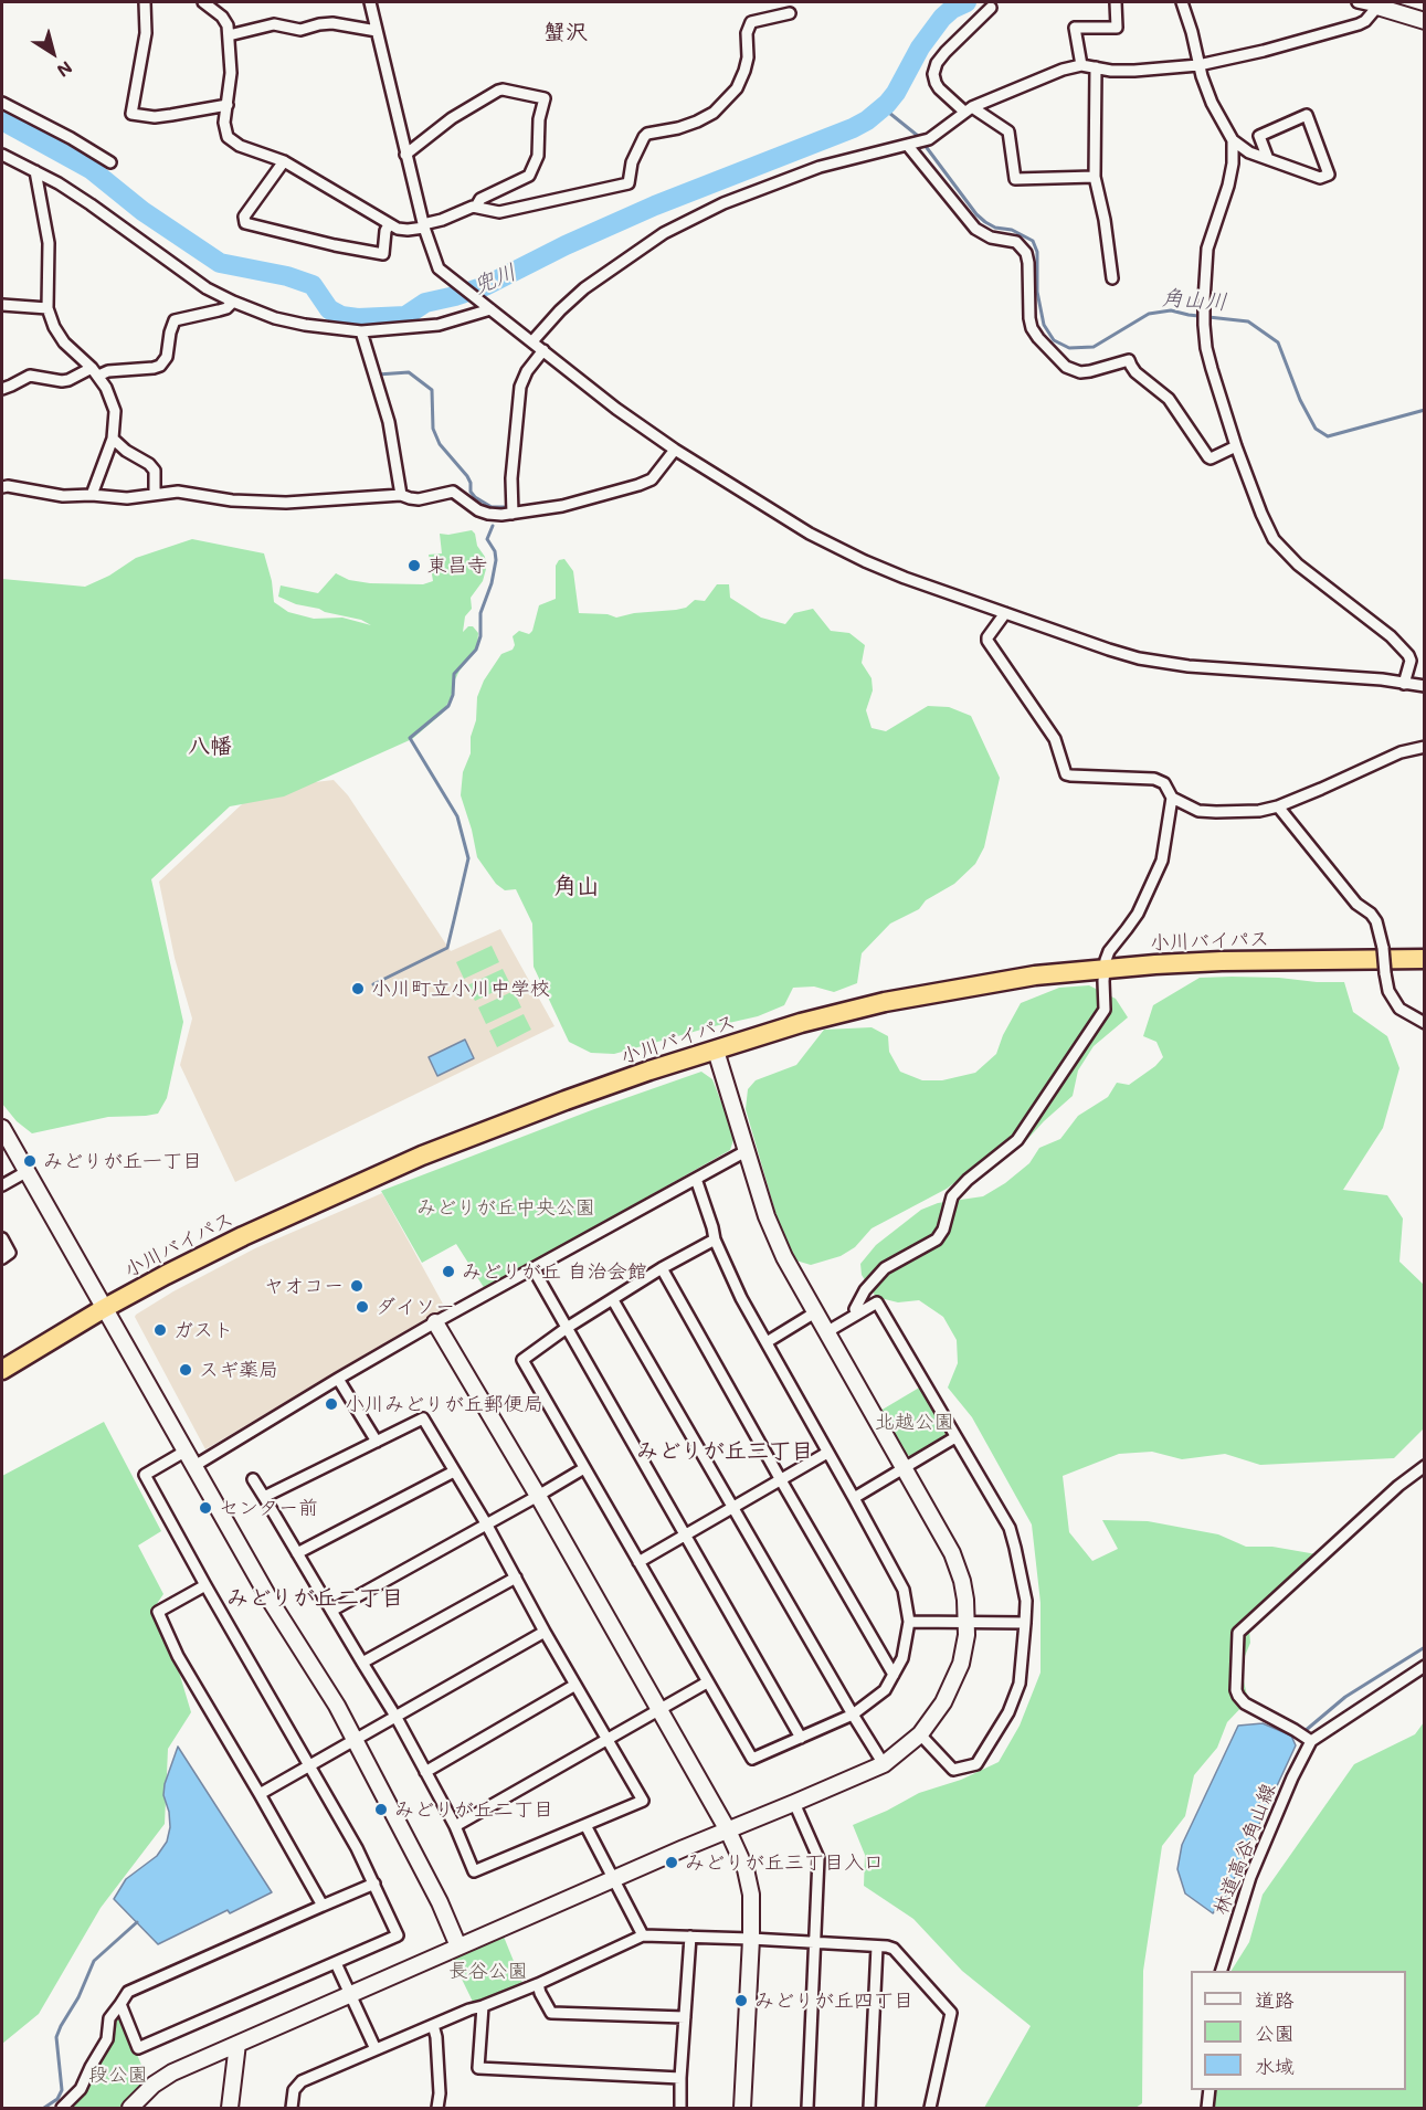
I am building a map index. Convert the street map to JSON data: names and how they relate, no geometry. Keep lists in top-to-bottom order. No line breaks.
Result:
{"streets":{"highway":["小川バイパス"],"street":["林道高谷角山線"]},"districts":["蟹沢","八幡","角山","みどりが丘三丁目","みどりが丘二丁目"],"water":["兜川","角山川"],"parks":["みどりが丘中央公園","北越公園","長谷公園","段公園"],"places":["東昌寺","小川町立小川中学校","みどりが丘一丁目","みどりが丘 自治会館","ヤオコー","ダイソー","ガスト","スギ薬局","小川みどりが丘郵便局","センター前","みどりが丘二丁目","みどりが丘三丁目入口","みどりが丘四丁目"],"legend":["道路","公園","水域"],"north":"bottom right"}
